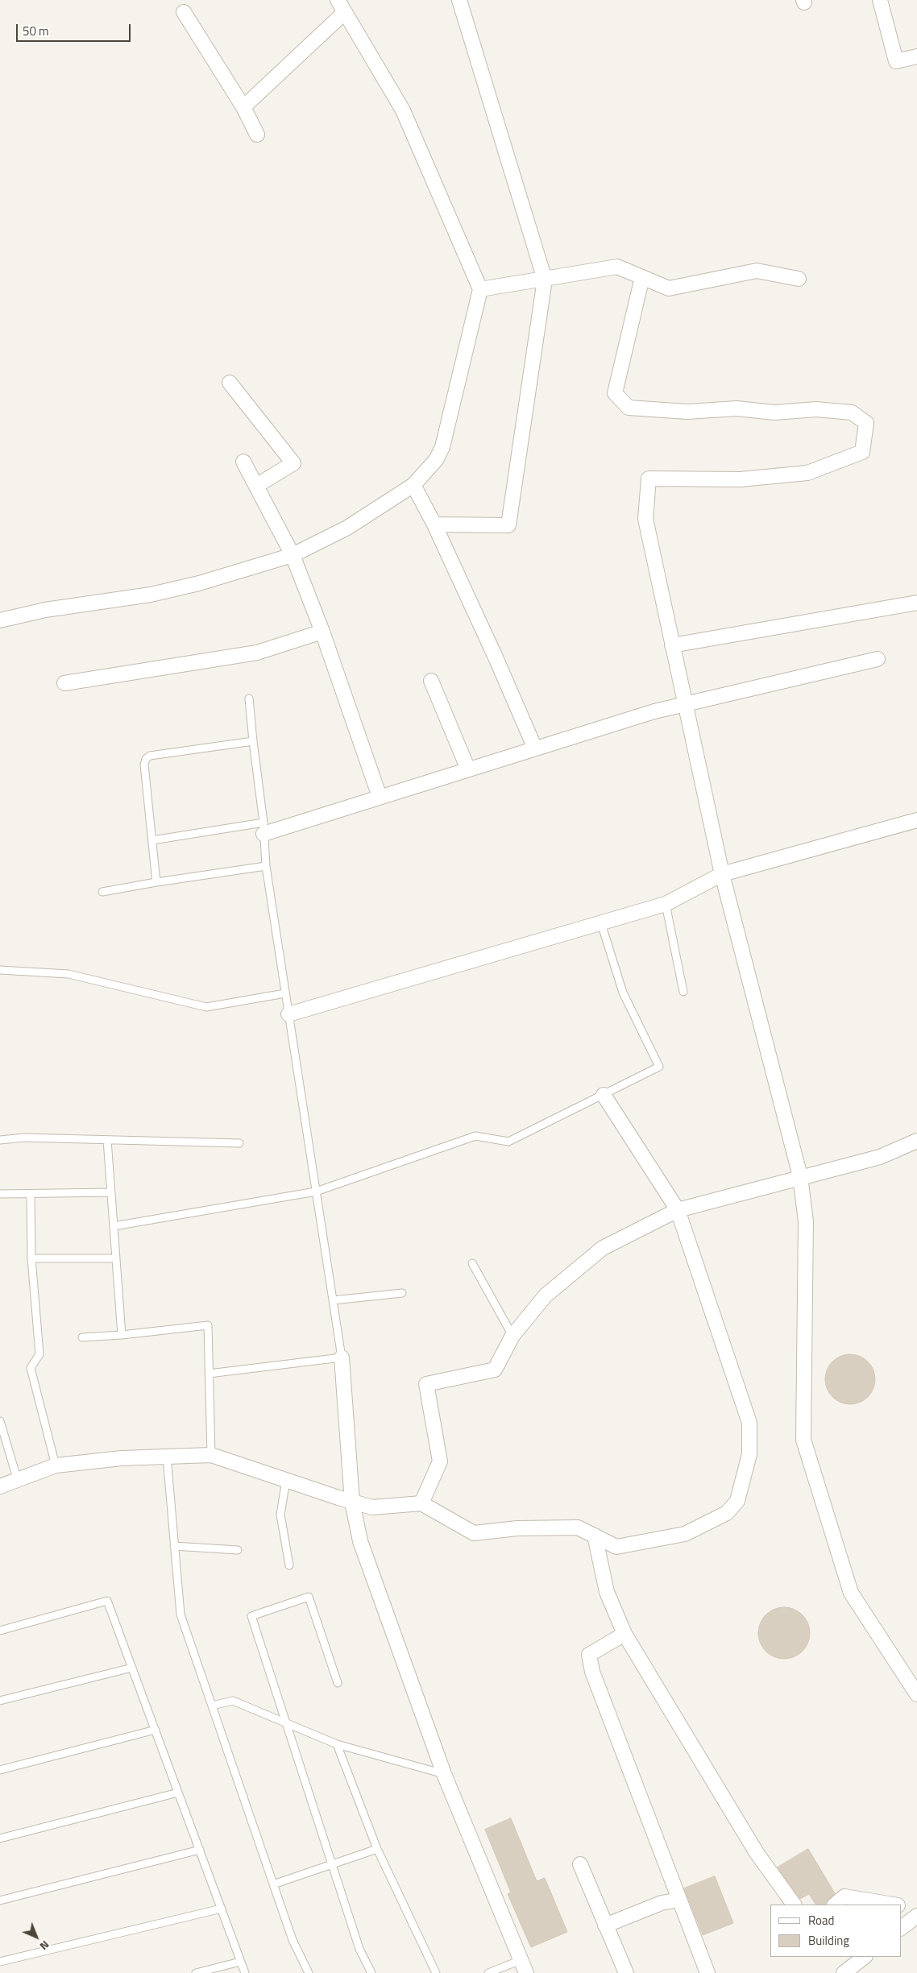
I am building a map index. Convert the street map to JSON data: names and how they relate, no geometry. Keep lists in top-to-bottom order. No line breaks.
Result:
{"legend":["Road","Building"],"scale_bar":"50 m","north":"bottom right"}
